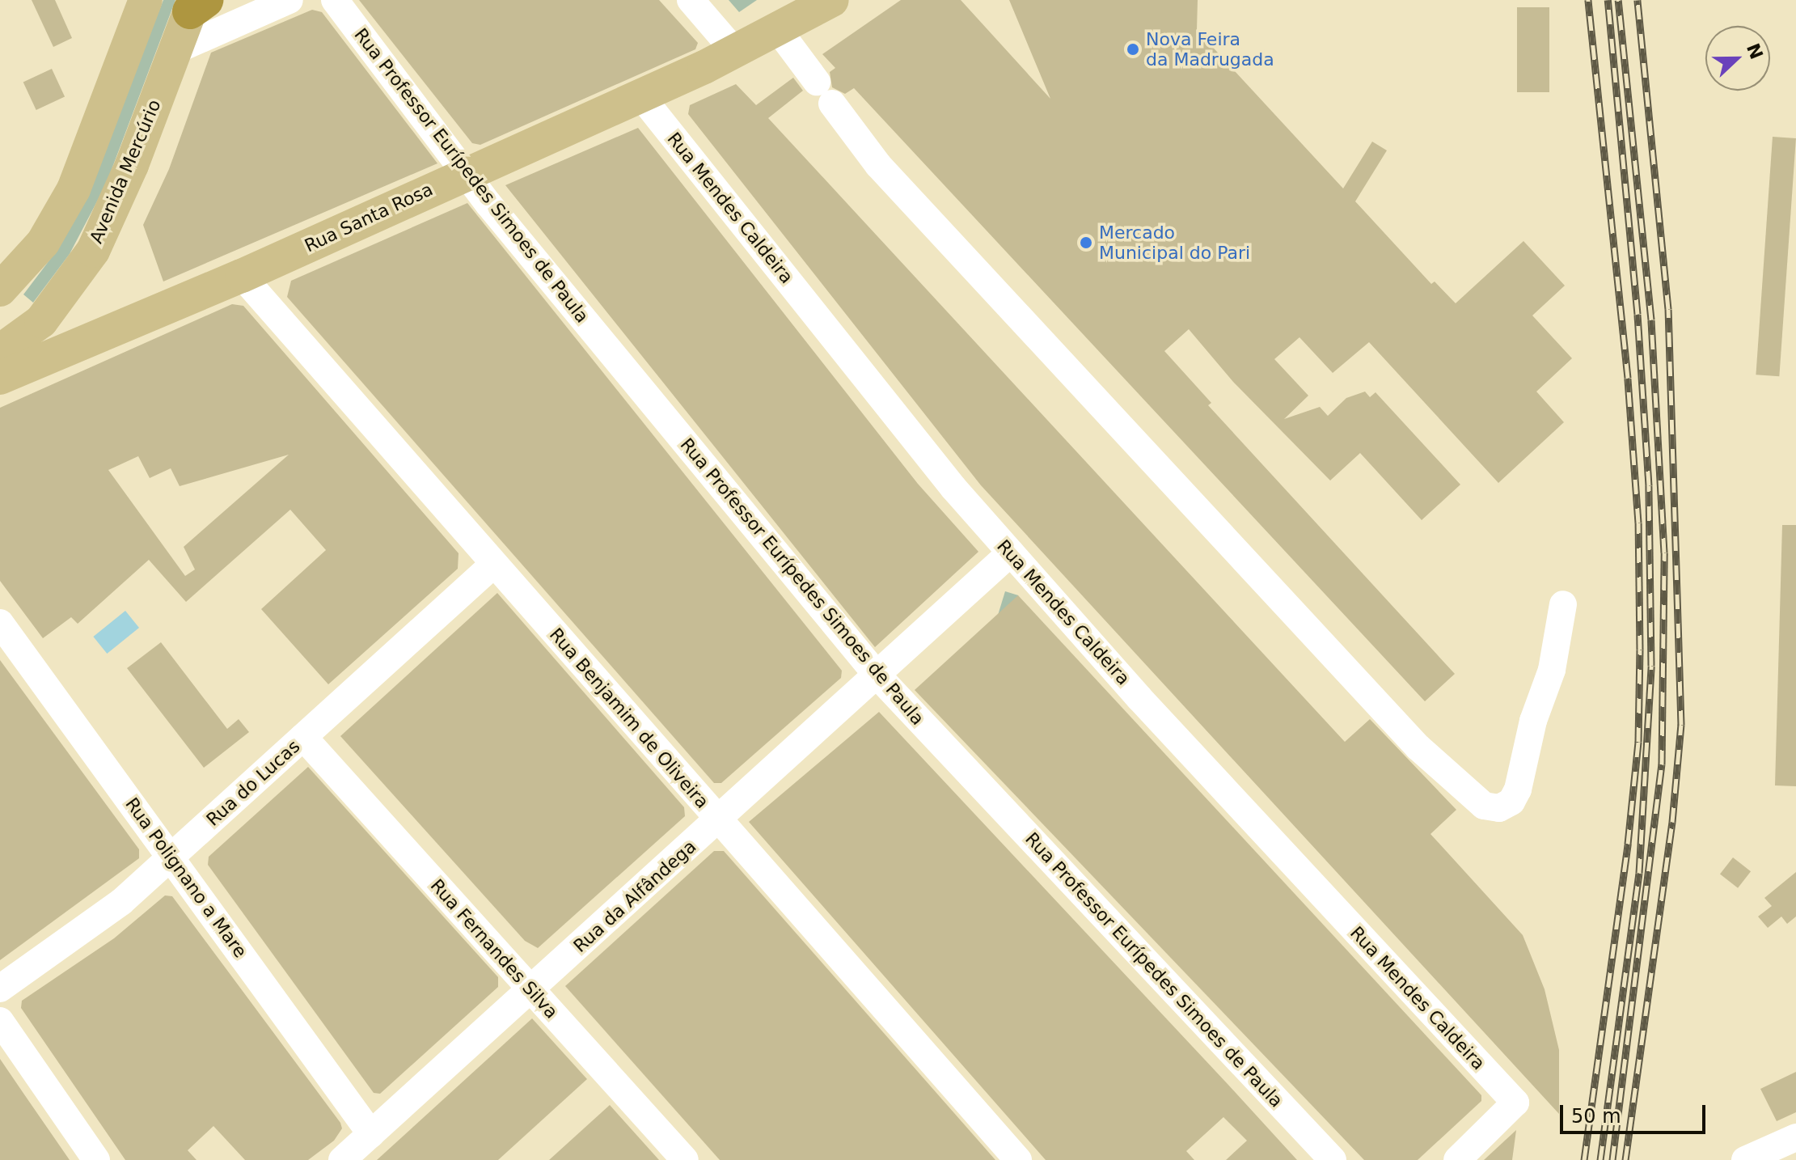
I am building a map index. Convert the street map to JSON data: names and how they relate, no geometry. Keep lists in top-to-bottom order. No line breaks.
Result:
{"streets":{"main road":["Avenida Mercúrio","Rua Santa Rosa"],"street":["Rua Professor Eurípedes Simoes de Paula","Rua Mendes Caldeira","Rua Benjamim de Oliveira","Rua do Lucas","Rua Polignano a Mare","Rua da Alfândega","Rua Fernandes Silva"]},"crossings":[["Rua Professor Eurípedes Simoes de Paula","Rua Santa Rosa"],["Rua Professor Eurípedes Simoes de Paula","Rua da Alfândega"],["Rua Mendes Caldeira","Rua Santa Rosa"],["Rua Mendes Caldeira","Rua da Alfândega"],["Rua Santa Rosa","Rua Benjamim de Oliveira"],["Rua Benjamim de Oliveira","Rua do Lucas"],["Rua Benjamim de Oliveira","Rua da Alfândega"],["Rua do Lucas","Rua Polignano a Mare"],["Rua do Lucas","Rua Fernandes Silva"],["Rua Polignano a Mare","Rua da Alfândega"],["Rua da Alfândega","Rua Fernandes Silva"]],"places":["Nova Feira da Madrugada","Mercado Municipal do Pari"],"scale_bar":"50 m","north":"right"}
